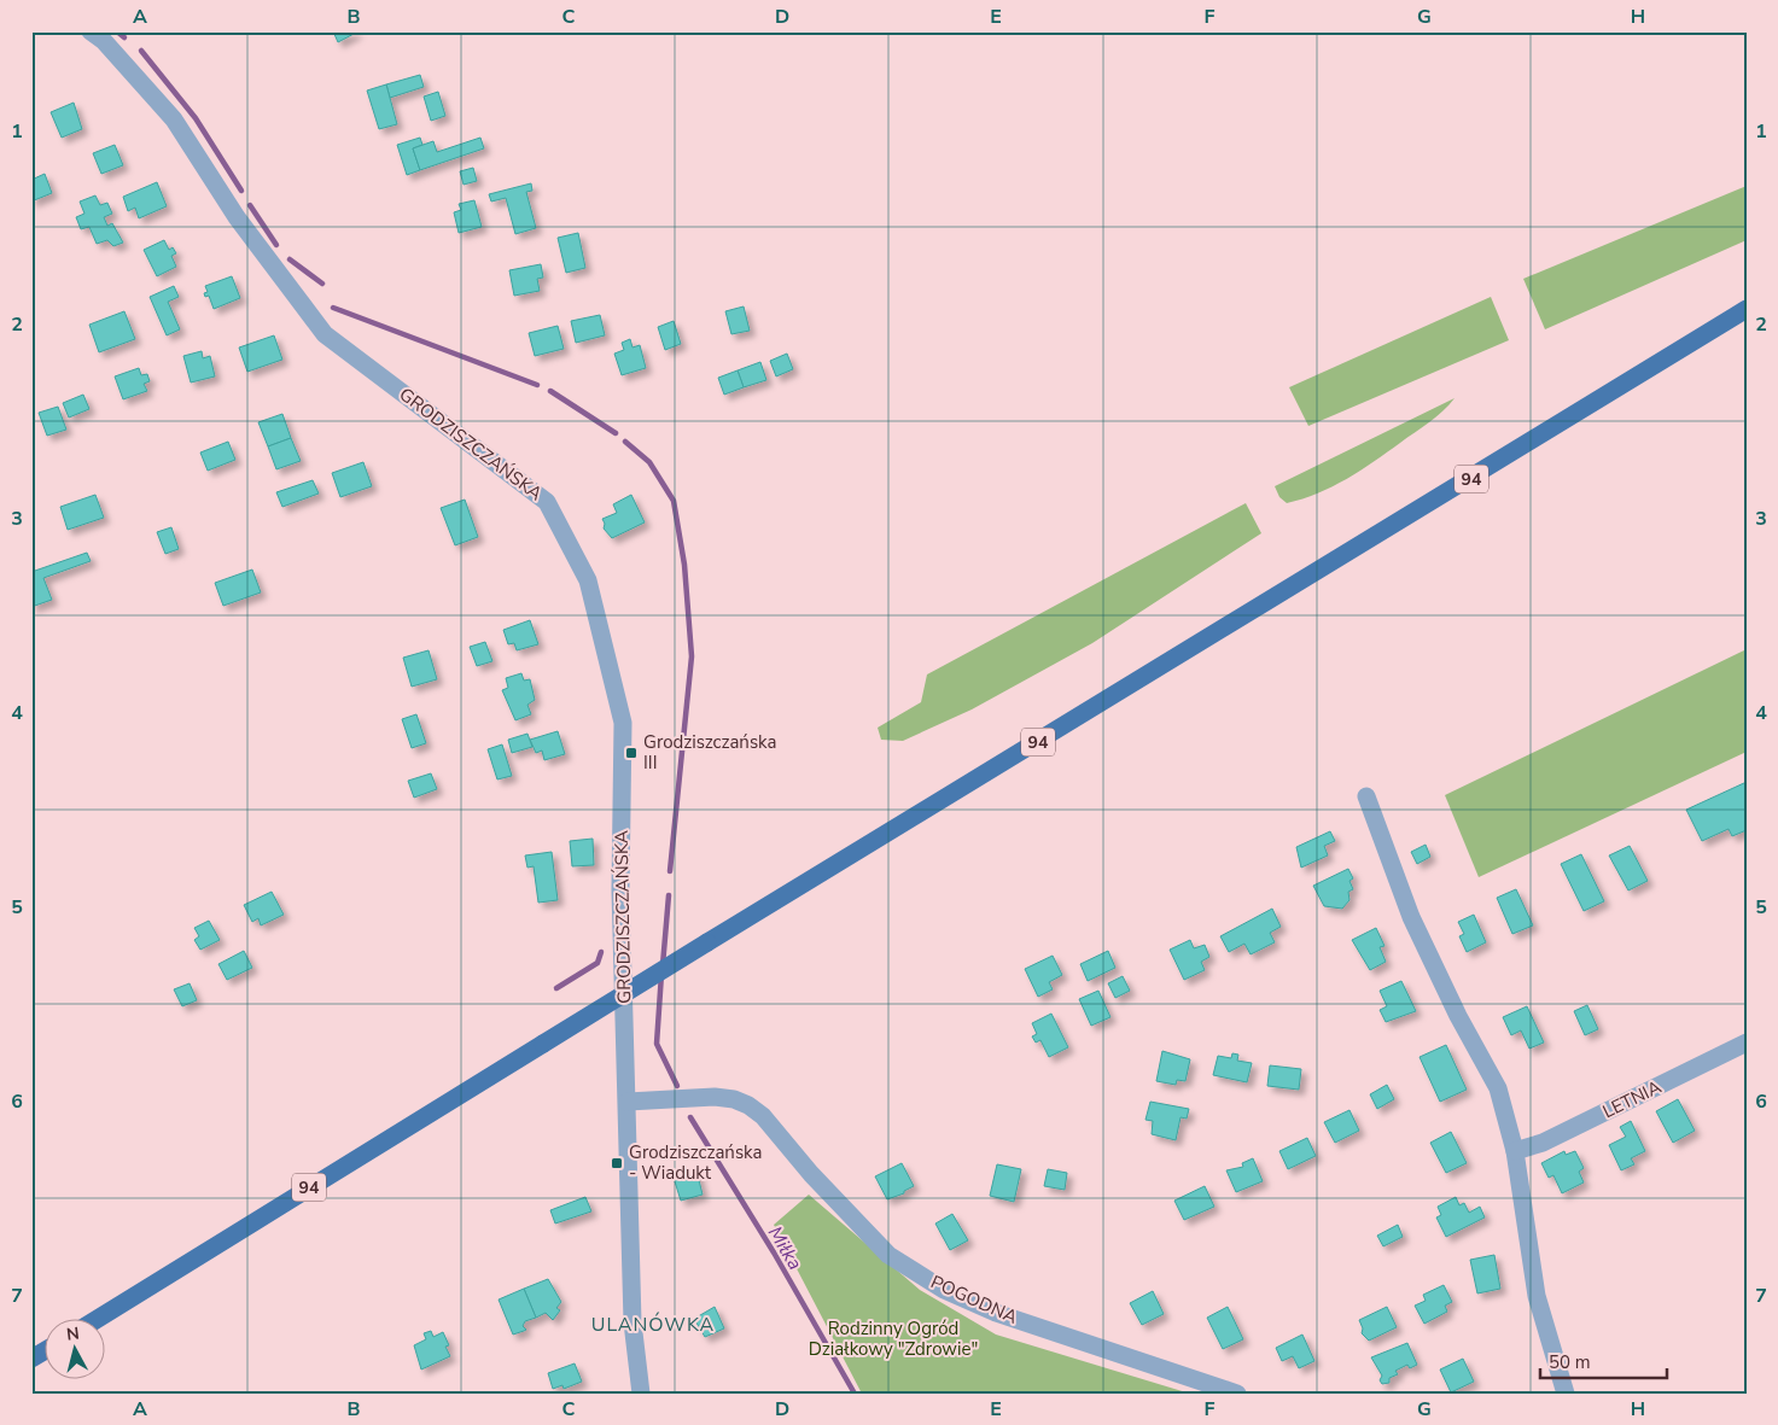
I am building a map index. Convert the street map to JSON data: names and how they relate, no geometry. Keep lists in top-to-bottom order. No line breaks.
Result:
{"streets":{"main road":["94"],"street":["GRODZISZCZAŃSKA","LETNIA","POGODNA"]},"crossings":[["GRODZISZCZAŃSKA","POGODNA"]],"districts":["ULANÓWKA"],"water":["Miłka"],"parks":["Rodzinny Ogród Działkowy \"Zdrowie\""],"places":{"transit":["Grodziszczańska III","Grodziszczańska - Wiadukt"]},"scale_bar":"50 m","north":"top","grid":{"columns":["A","B","C","D","E","F","G","H"],"rows":["1","2","3","4","5","6","7"]}}
